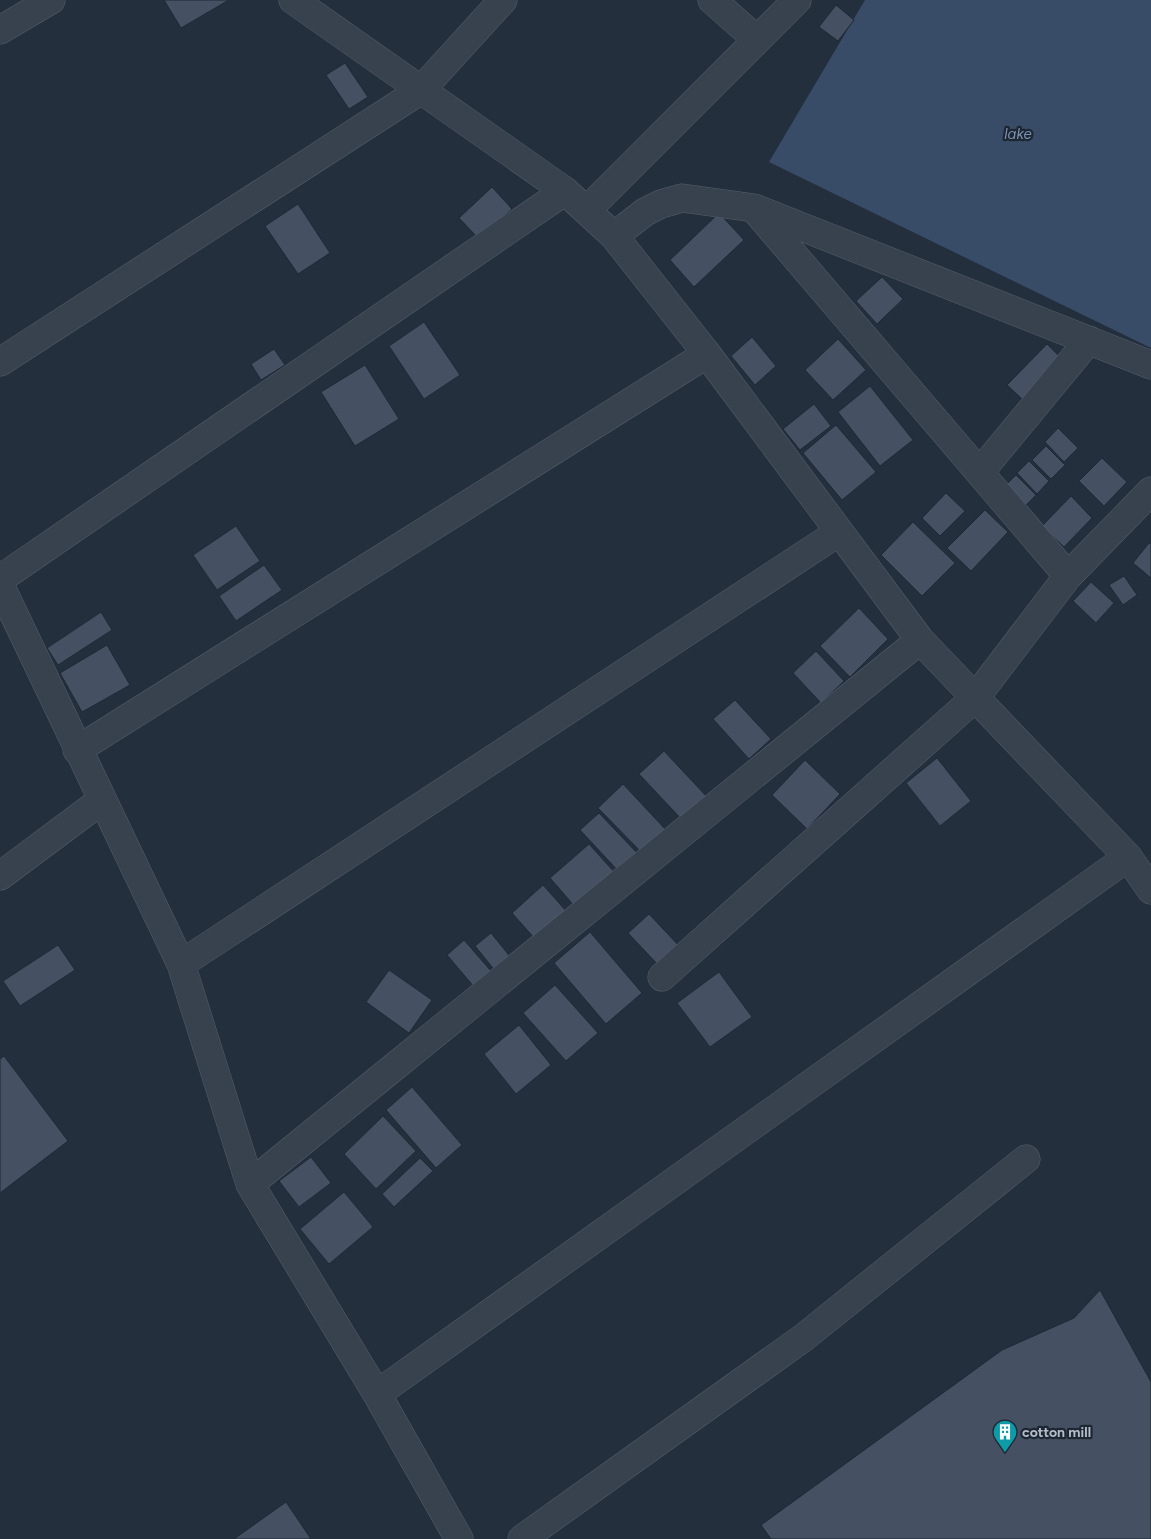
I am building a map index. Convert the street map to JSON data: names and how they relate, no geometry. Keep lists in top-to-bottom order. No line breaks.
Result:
{"water":["lake"],"places":{"building":["cotton mill"]}}
